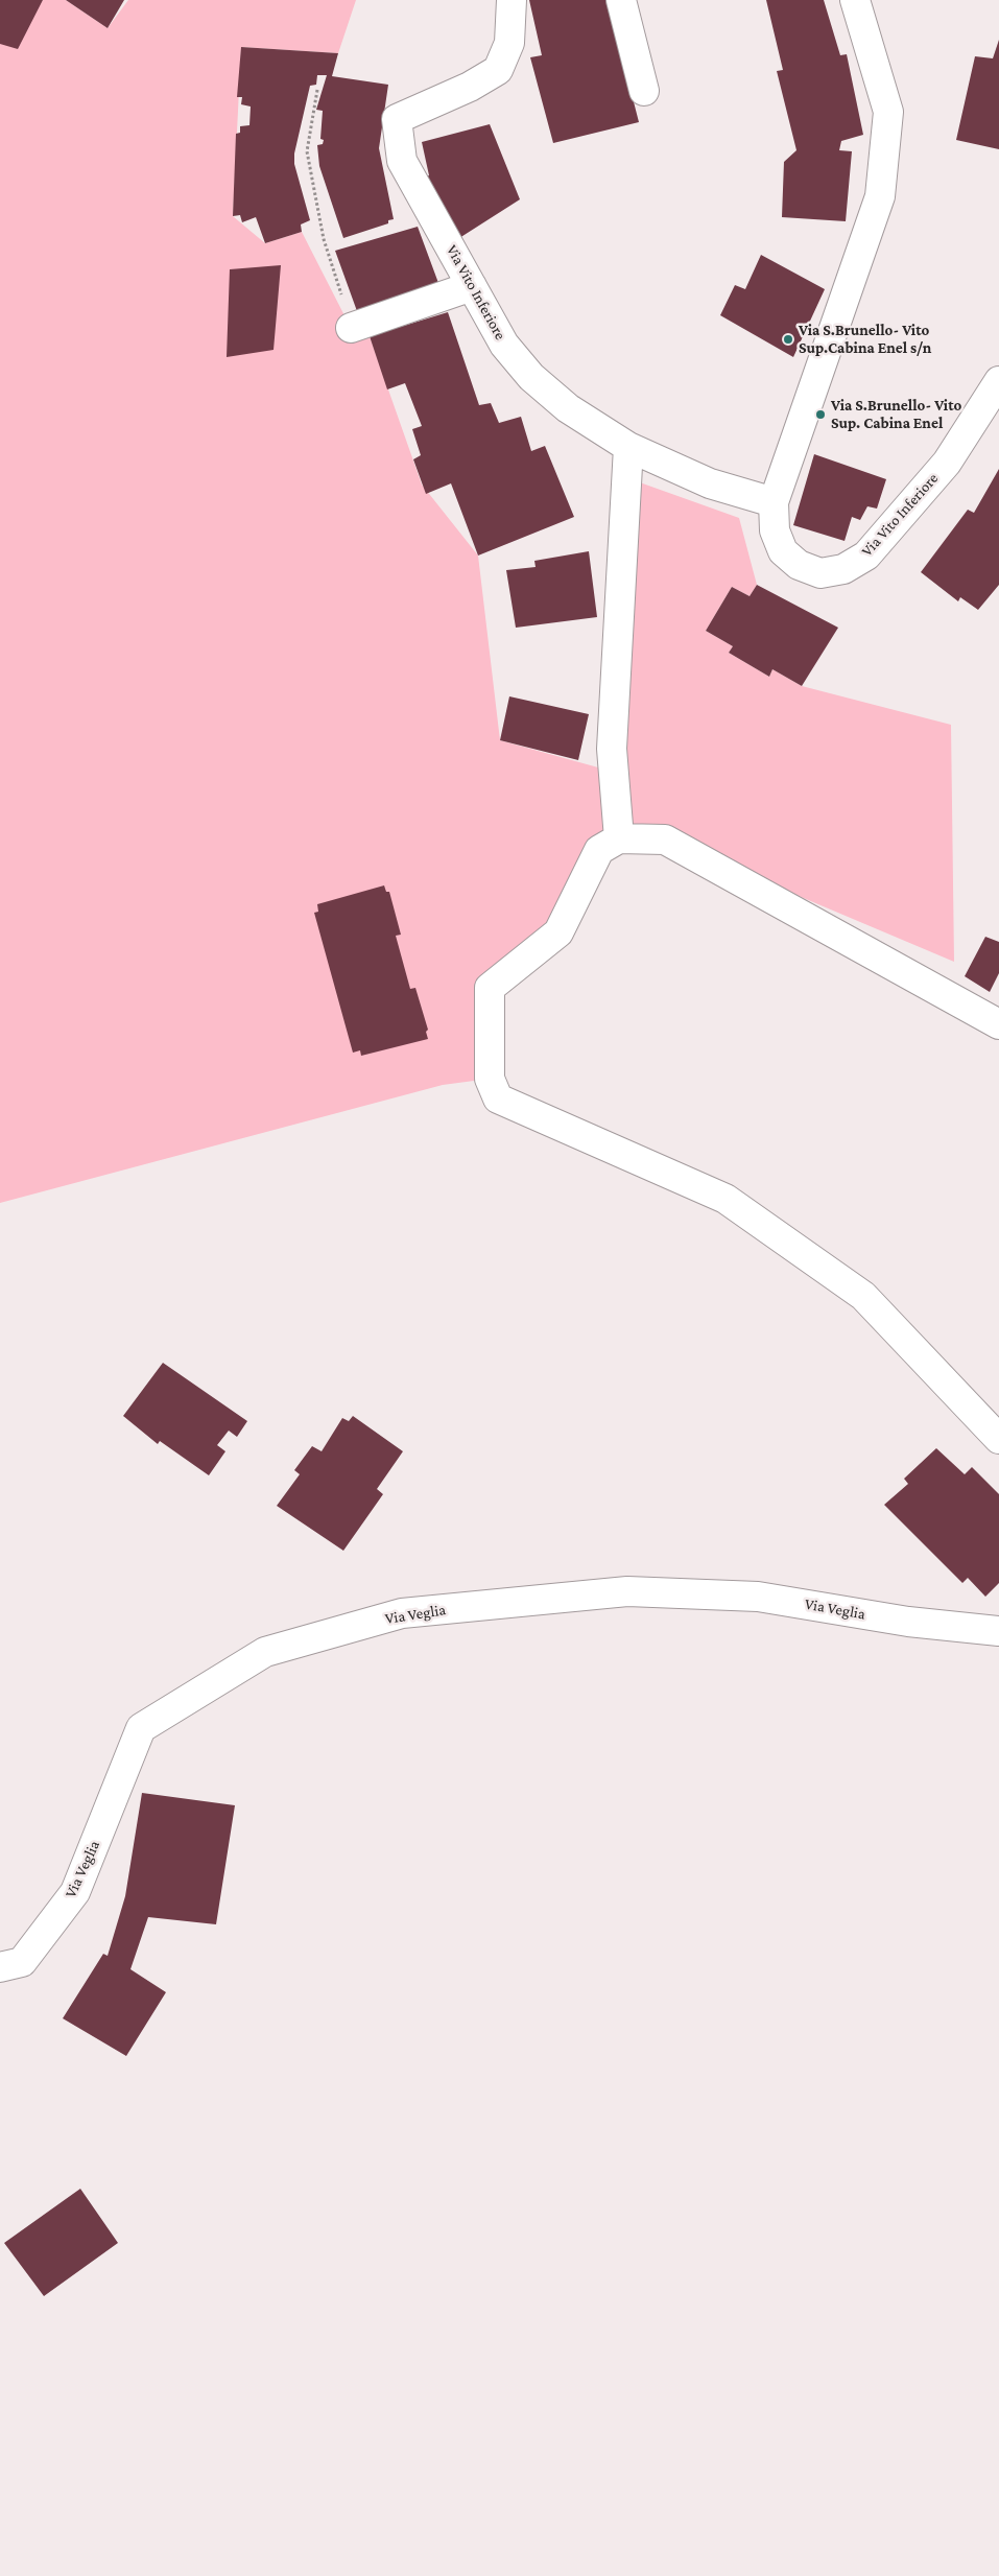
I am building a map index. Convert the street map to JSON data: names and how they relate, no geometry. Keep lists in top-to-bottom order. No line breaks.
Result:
{"streets":{"street":["Via Vito Inferiore","Via Veglia"]},"places":["Via S.Brunello- Vito Sup.Cabina Enel s/n","Via S.Brunello- Vito Sup. Cabina Enel"]}
